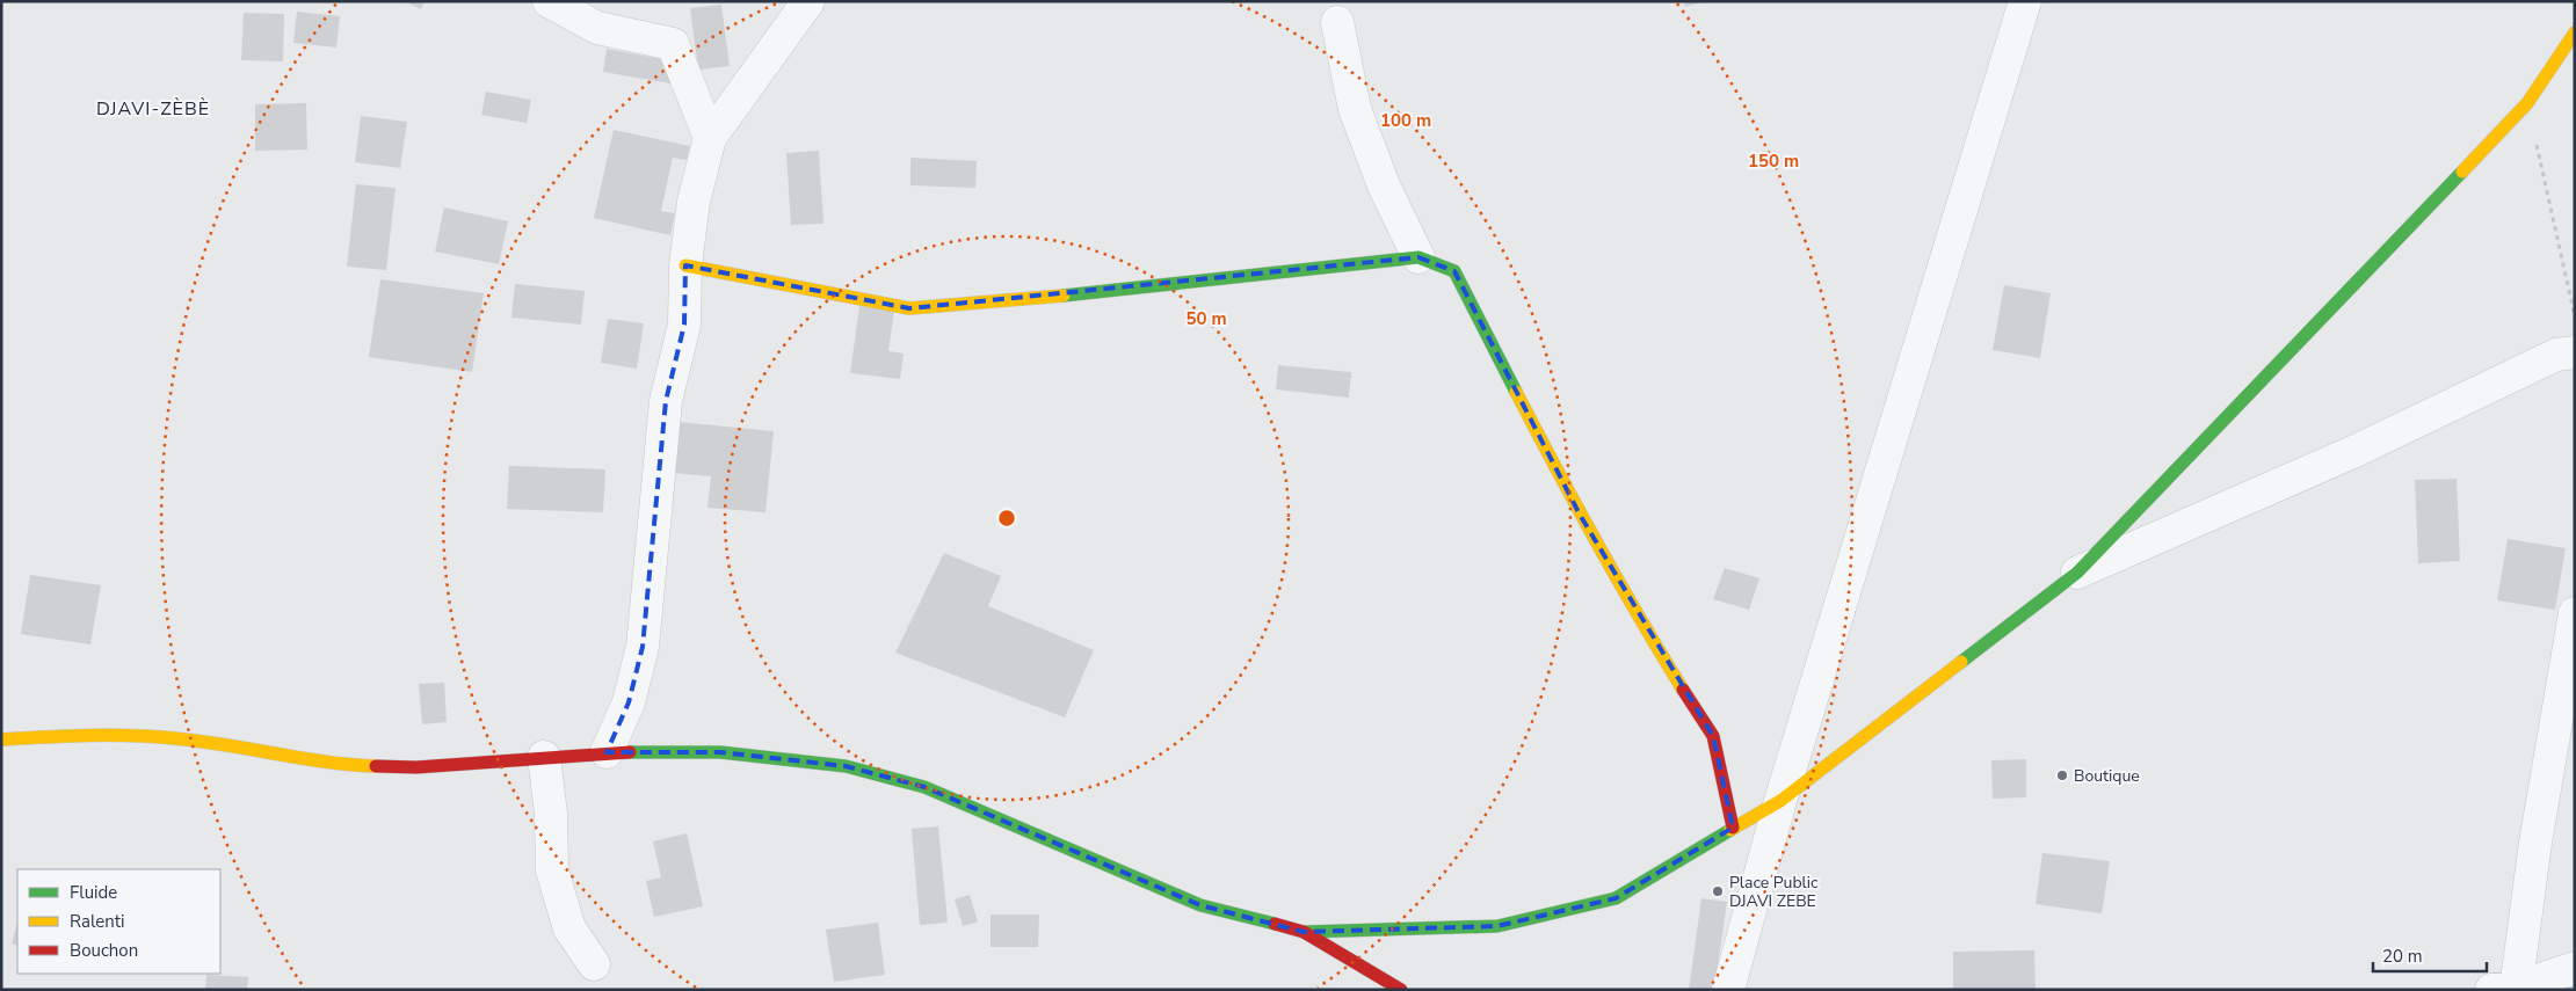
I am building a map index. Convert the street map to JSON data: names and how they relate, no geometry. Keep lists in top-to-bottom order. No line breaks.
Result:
{"districts":["DJAVI-ZÈBÈ"],"places":["Boutique","Place Public DJAVI ZEBE"],"legend":["Fluide","Ralenti","Bouchon"],"scale_bar":"20 m","rings":["100 m","150 m","50 m"]}
